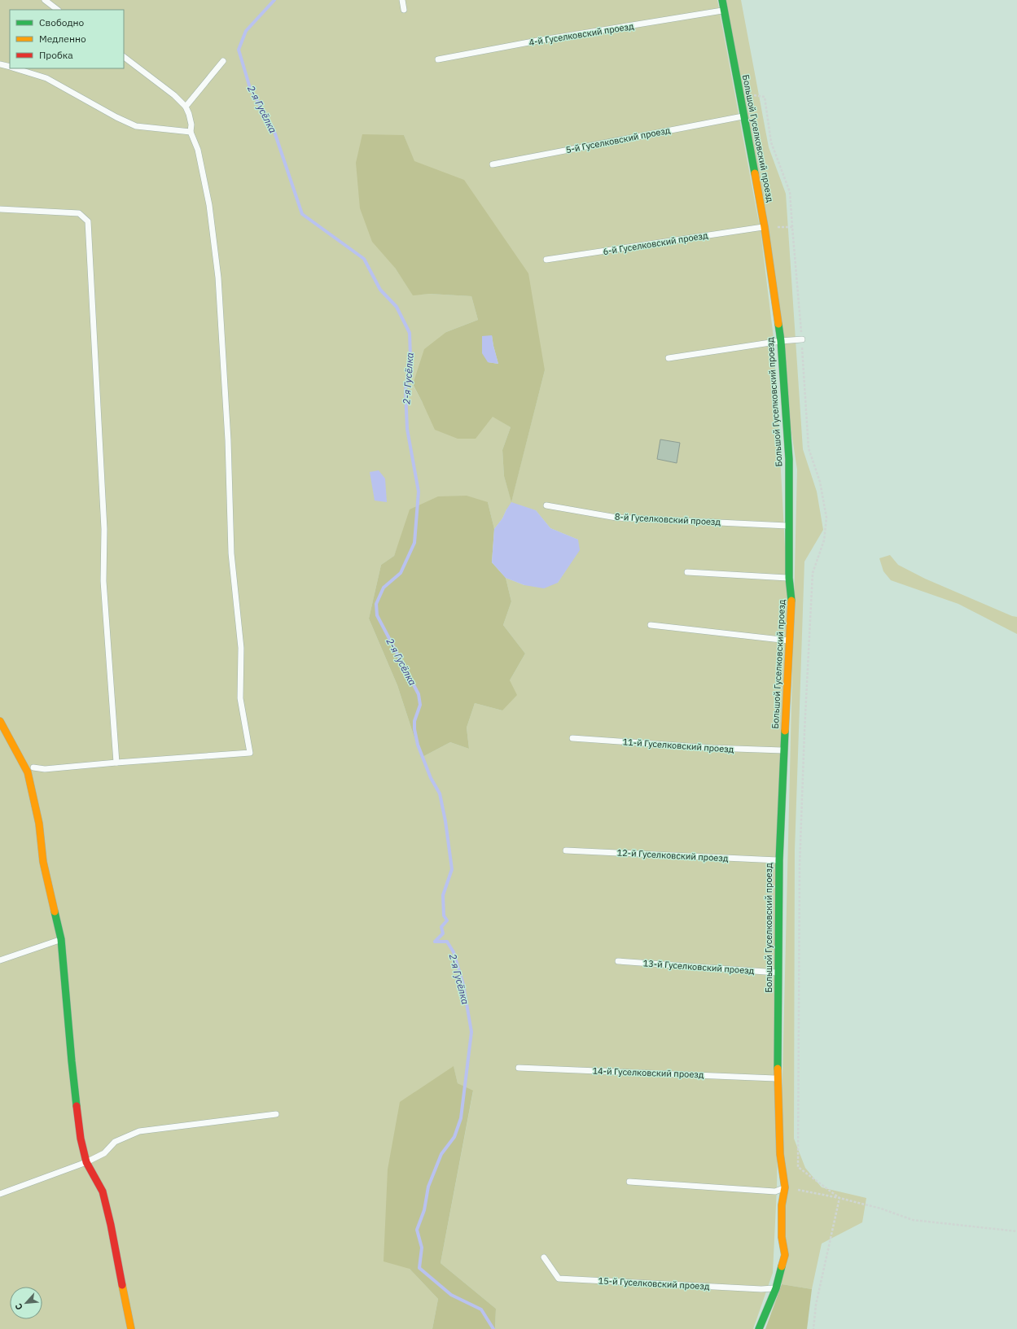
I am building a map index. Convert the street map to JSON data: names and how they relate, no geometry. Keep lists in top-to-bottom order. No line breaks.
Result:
{"streets":{"street":["Большой Гуселковский проезд"],"lane":["4-й Гуселковский проезд","5-й Гуселковский проезд","6-й Гуселковский проезд","8-й Гуселковский проезд","11-й Гуселковский проезд","12-й Гуселковский проезд","13-й Гуселковский проезд","14-й Гуселковский проезд","15-й Гуселковский проезд"]},"crossings":[["4-й Гуселковский проезд","Большой Гуселковский проезд"],["Большой Гуселковский проезд","5-й Гуселковский проезд"],["Большой Гуселковский проезд","6-й Гуселковский проезд"],["Большой Гуселковский проезд","8-й Гуселковский проезд"],["Большой Гуселковский проезд","11-й Гуселковский проезд"],["Большой Гуселковский проезд","12-й Гуселковский проезд"],["Большой Гуселковский проезд","13-й Гуселковский проезд"],["Большой Гуселковский проезд","14-й Гуселковский проезд"],["Большой Гуселковский проезд","15-й Гуселковский проезд"]],"water":["2-я Гусёлка"],"legend":["Свободно","Медленно","Пробка"],"north":"bottom left"}
